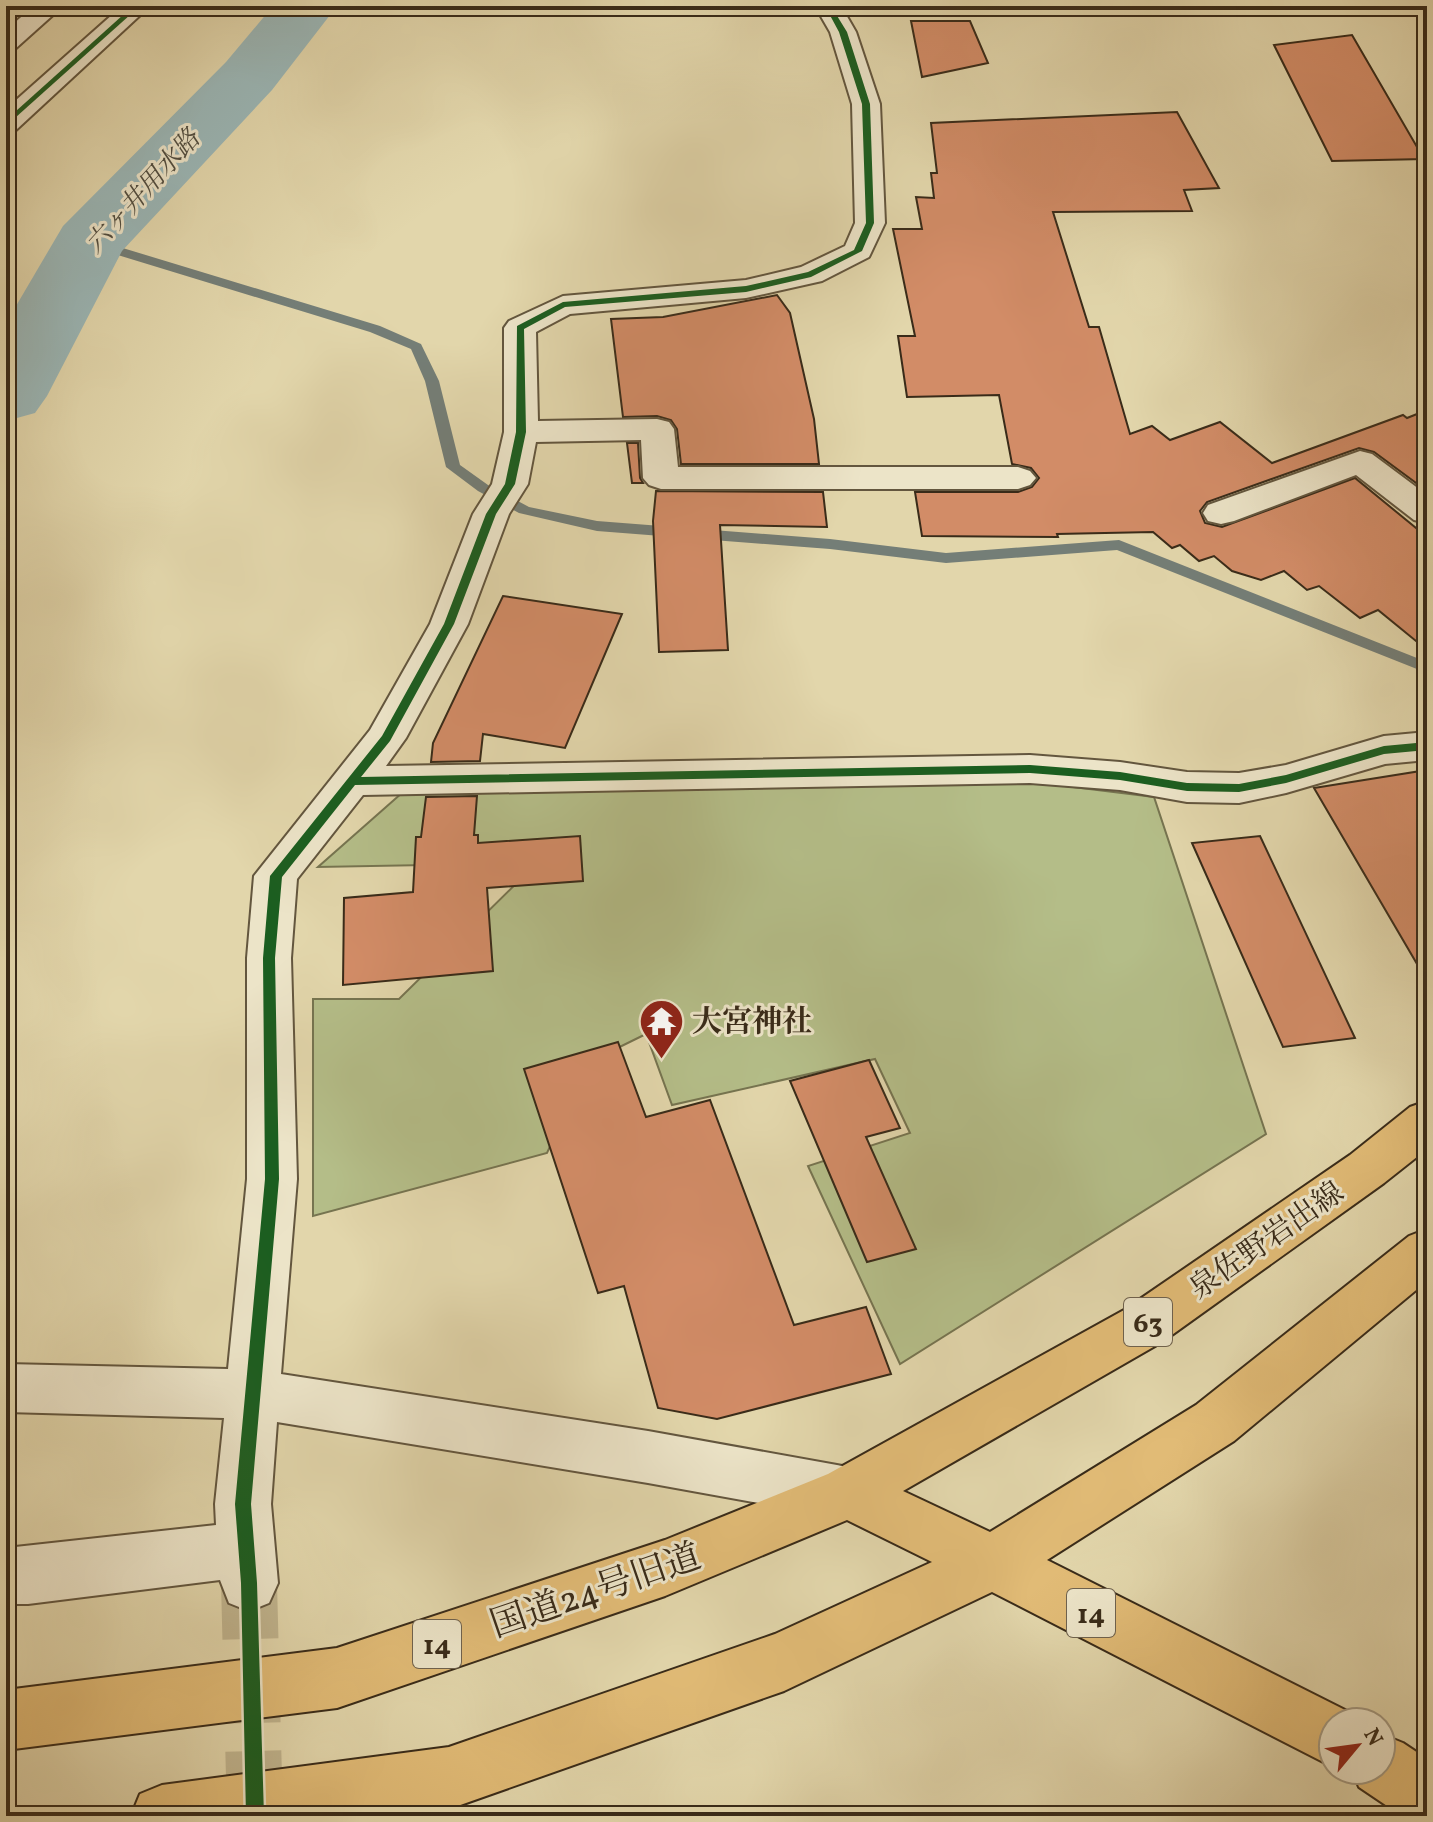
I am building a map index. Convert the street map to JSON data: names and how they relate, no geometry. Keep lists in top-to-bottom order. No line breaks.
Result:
{"streets":{"main road":["泉佐野岩出線","63","国道24号旧道","14"]},"crossings":[["泉佐野岩出線","国道24号旧道"],["泉佐野岩出線","14"],["国道24号旧道","14"]],"water":["六ヶ井用水路"],"places":{"temple":["大宮神社"]},"north":"top right"}
